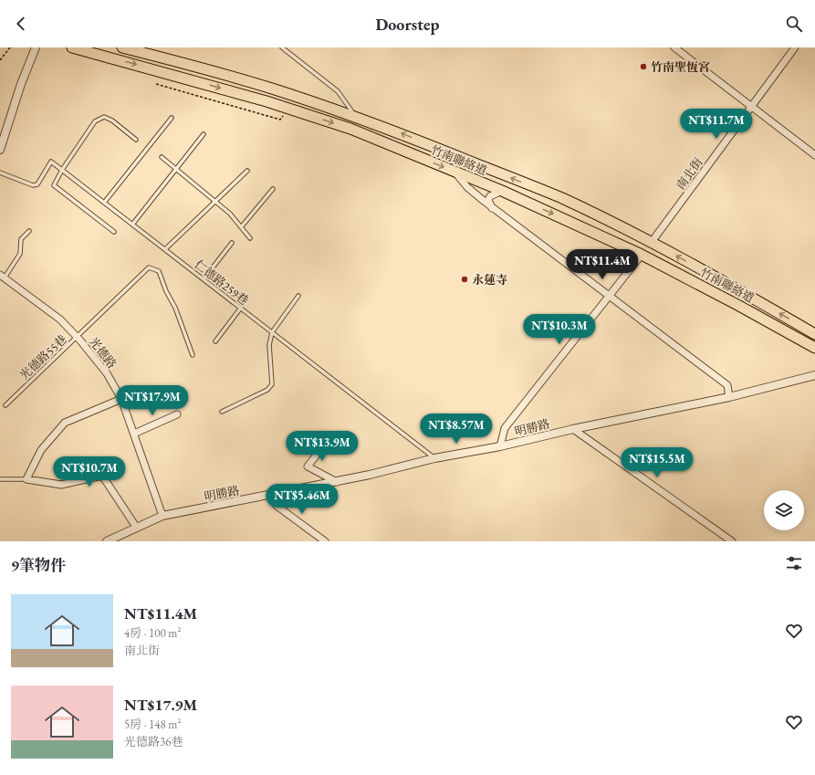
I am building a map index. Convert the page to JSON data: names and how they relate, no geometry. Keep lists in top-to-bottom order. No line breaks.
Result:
{"streets":{"main road":["竹南聯絡道"],"street":["南北街","光德路","明勝路"],"lane":["仁德路259巷","光德路55巷"]},"crossings":[["竹南聯絡道","南北街"],["仁德路259巷","明勝路"],["光德路","光德路55巷"],["光德路","明勝路"]],"places":["竹南聖恆宮","永蓮寺"],"page":{"header":"Doorstep","price":["NT$11.7M","NT$11.4M","NT$10.3M","NT$17.9M","NT$8.57M","NT$13.9M","NT$15.5M","NT$10.7M","NT$5.46M"],"heading":"9筆物件","list":[{"name":"NT$11.4M","note":"4房 · 100 m² · 南北街"},{"name":"NT$17.9M","note":"5房 · 148 m² · 光德路36巷"}]}}
